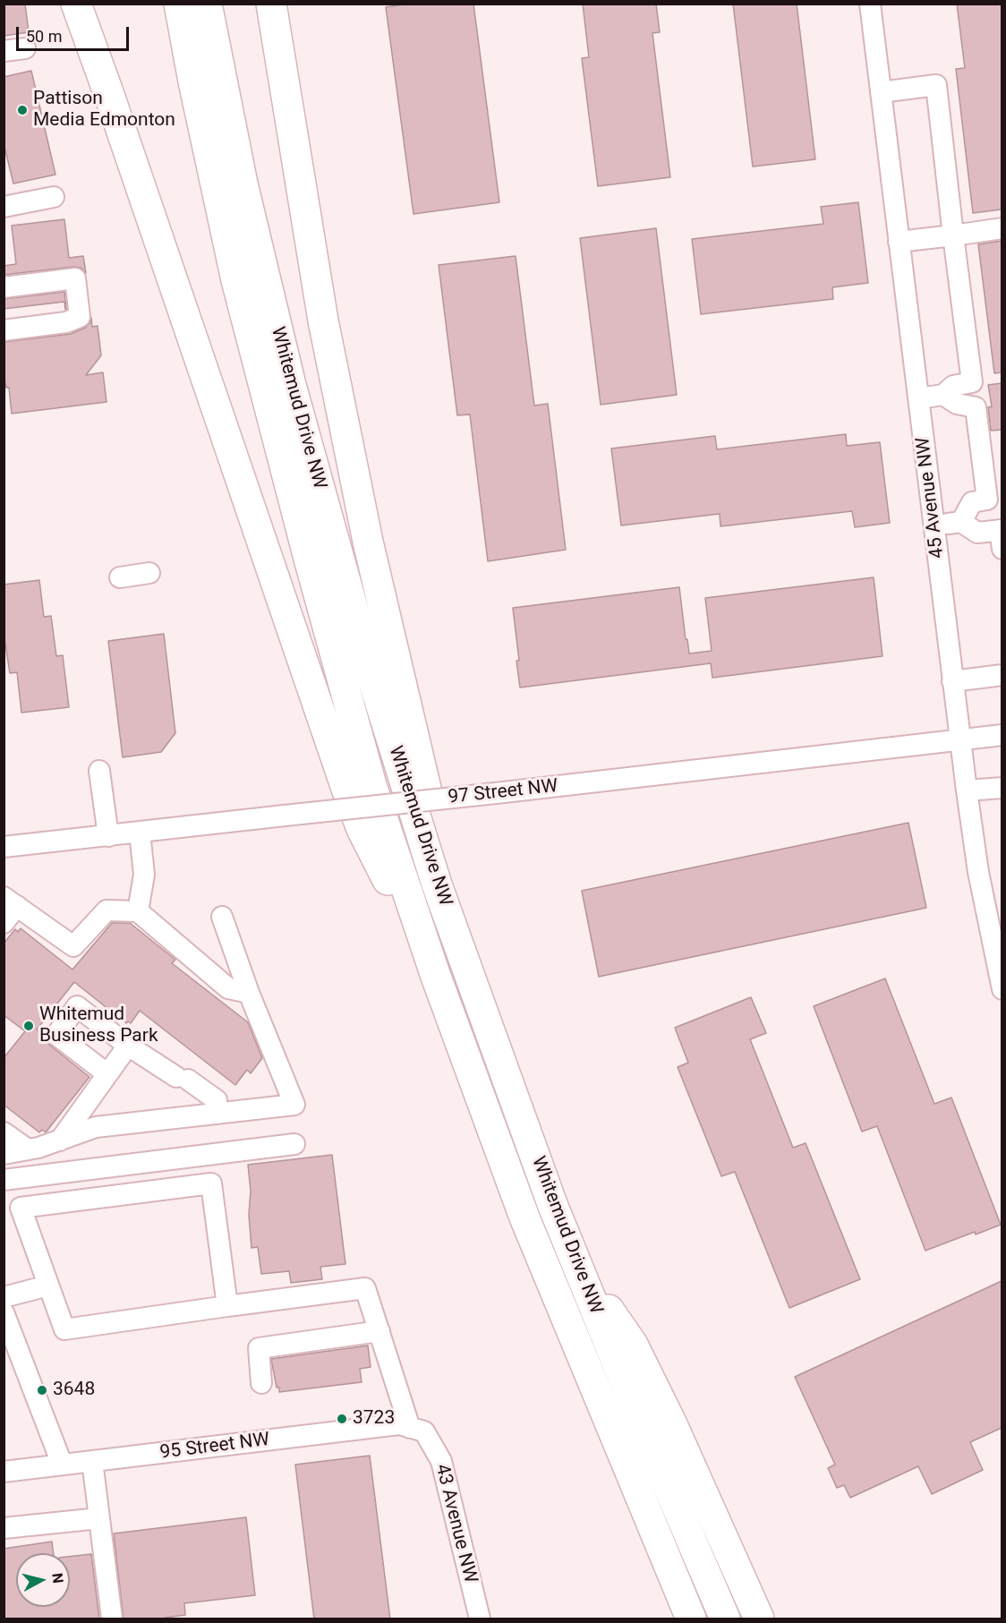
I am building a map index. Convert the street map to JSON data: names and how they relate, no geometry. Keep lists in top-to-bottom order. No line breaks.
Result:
{"streets":{"highway":["Whitemud Drive NW"],"street":["45 Avenue NW","97 Street NW","95 Street NW","43 Avenue NW"]},"crossings":[["45 Avenue NW","97 Street NW"],["95 Street NW","43 Avenue NW"]],"places":["Pattison Media Edmonton","Whitemud Business Park","3648","3723"],"scale_bar":"50 m","north":"right"}
